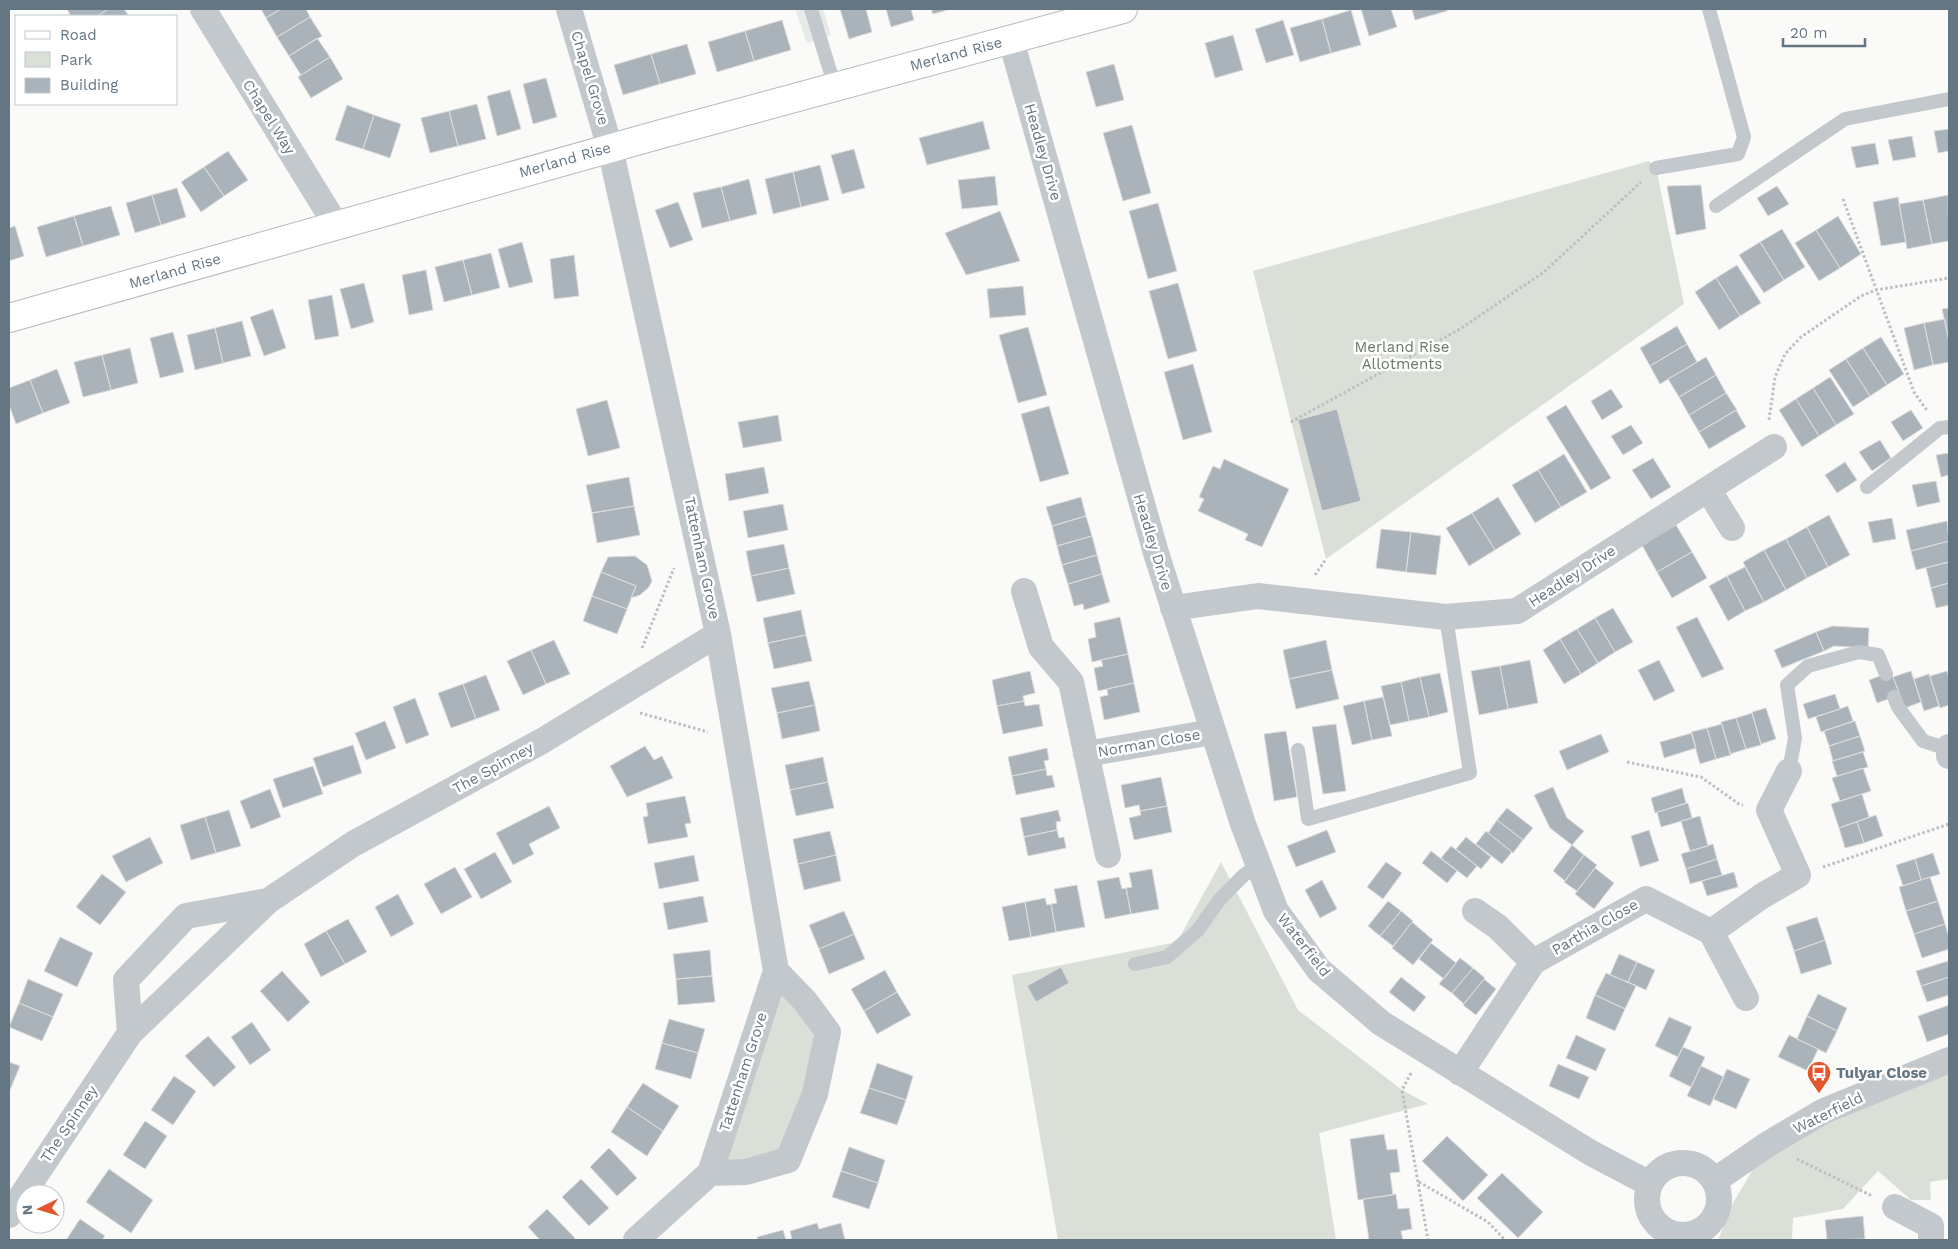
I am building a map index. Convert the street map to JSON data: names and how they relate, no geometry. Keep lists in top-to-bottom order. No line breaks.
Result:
{"streets":{"street":["Merland Rise","Chapel Grove","Chapel Way","Headley Drive","Tattenham Grove","Norman Close","The Spinney","Parthia Close","Waterfield"]},"crossings":[["Merland Rise","Chapel Grove"],["Merland Rise","Chapel Way"],["Merland Rise","Headley Drive"],["Merland Rise","Tattenham Grove"],["Chapel Grove","Tattenham Grove"],["Headley Drive","Waterfield"],["Tattenham Grove","The Spinney"],["Norman Close","Waterfield"],["Parthia Close","Waterfield"]],"parks":["Merland Rise Allotments"],"places":{"bus stop":["Tulyar Close"]},"legend":["Road","Park","Building"],"scale_bar":"20 m","north":"left"}
